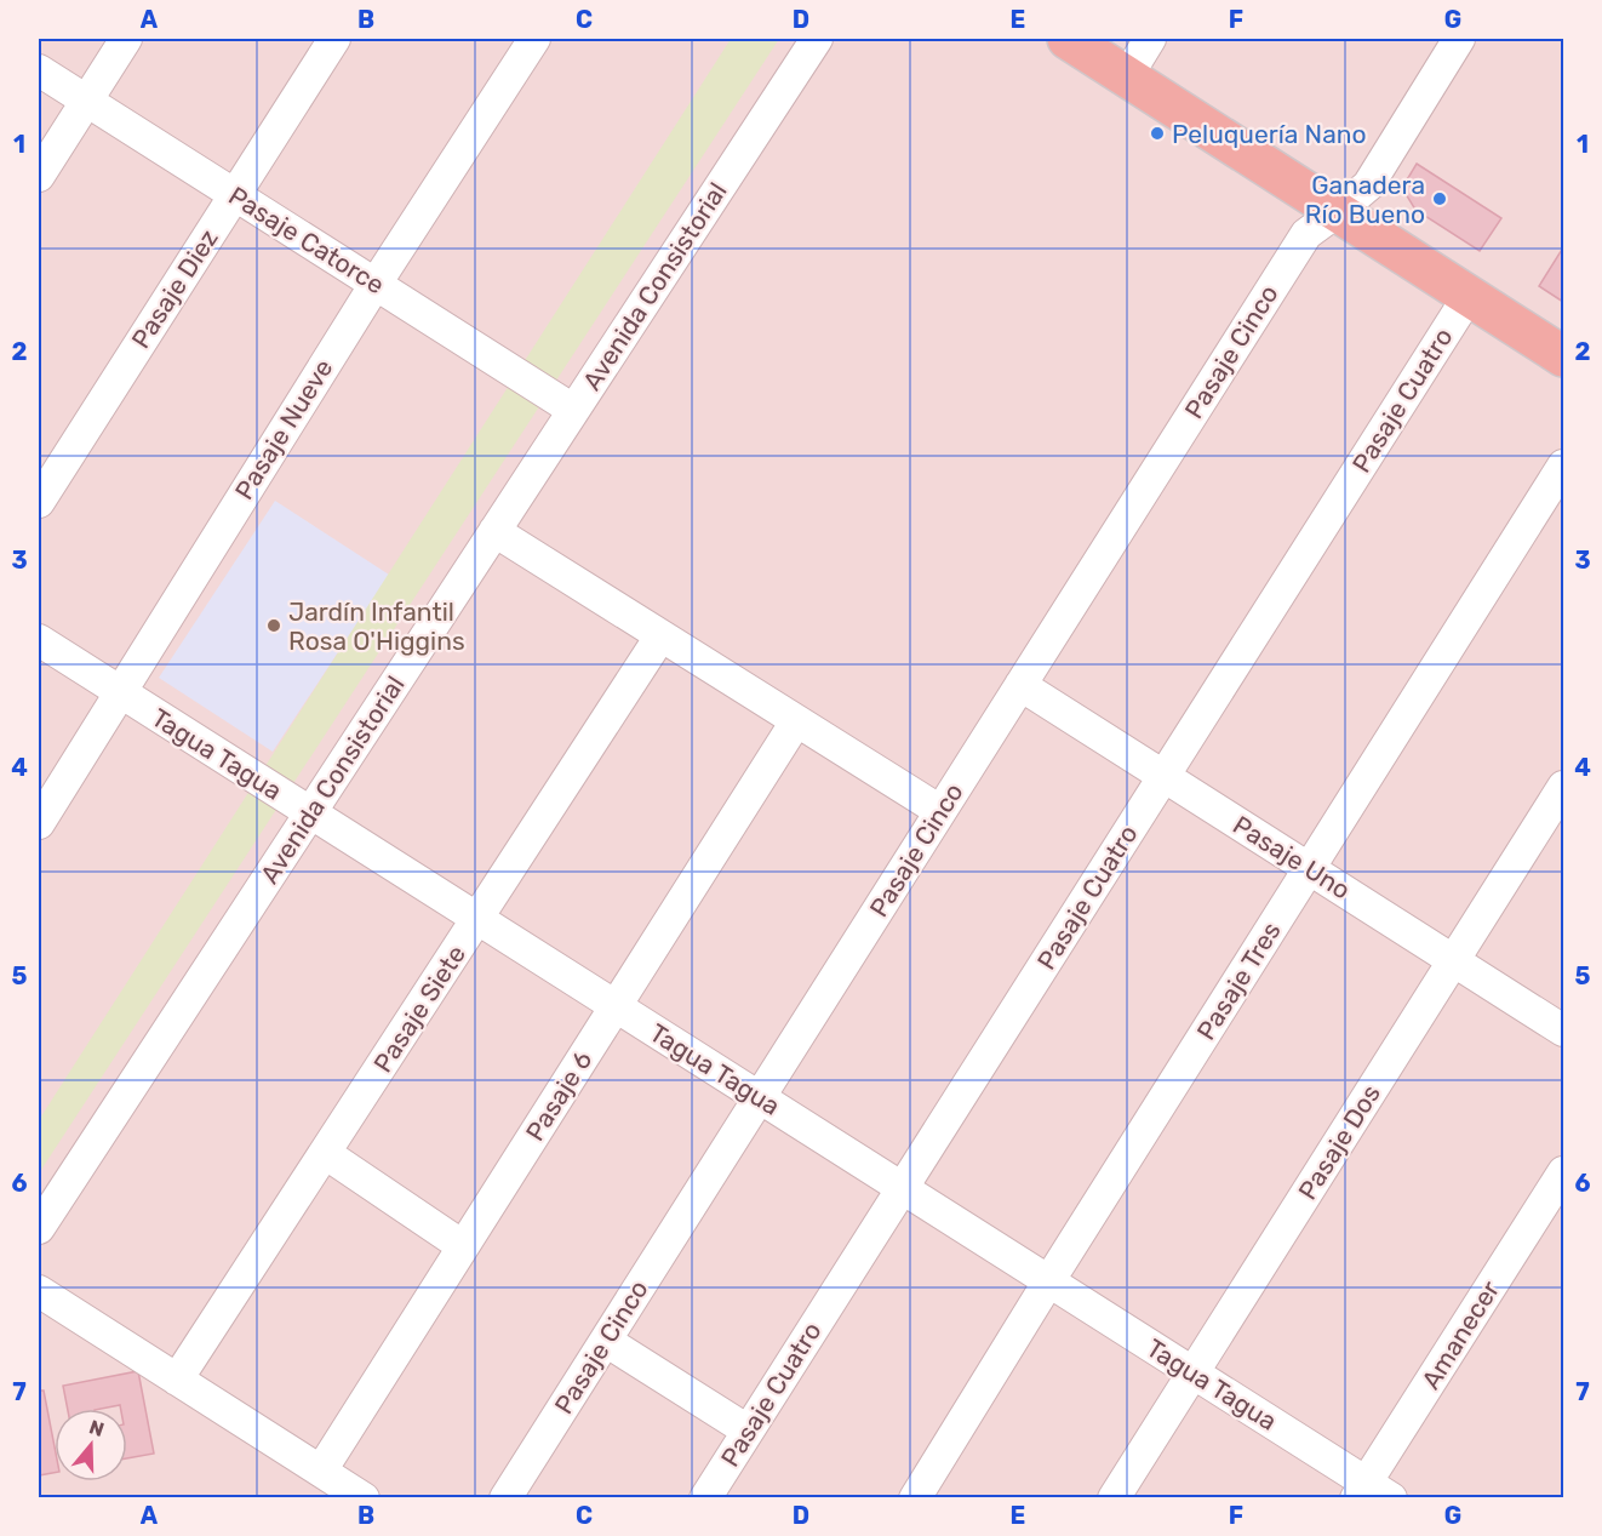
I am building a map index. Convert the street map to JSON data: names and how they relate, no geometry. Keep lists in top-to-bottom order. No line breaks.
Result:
{"streets":{"street":["Pasaje Catorce","Avenida Consistorial","Pasaje Diez","Pasaje Cinco","Pasaje Cuatro","Pasaje Nueve","Tagua Tagua","Pasaje Uno","Pasaje Tres","Pasaje Siete","Pasaje 6","Pasaje Dos","Amanecer"]},"crossings":[["Pasaje Catorce","Avenida Consistorial"],["Pasaje Catorce","Pasaje Diez"],["Pasaje Catorce","Pasaje Nueve"],["Avenida Consistorial","Tagua Tagua"],["Pasaje Cinco","Tagua Tagua"],["Pasaje Cinco","Pasaje Uno"],["Pasaje Cuatro","Tagua Tagua"],["Pasaje Cuatro","Pasaje Uno"],["Pasaje Nueve","Tagua Tagua"],["Tagua Tagua","Pasaje Tres"],["Tagua Tagua","Pasaje Siete"],["Tagua Tagua","Pasaje 6"],["Tagua Tagua","Pasaje Dos"],["Tagua Tagua","Amanecer"],["Pasaje Uno","Pasaje Tres"],["Pasaje Uno","Pasaje Dos"]],"places":["Peluquería Nano","Ganadera Río Bueno","Jardín Infantil Rosa O'Higgins"],"north":"top","grid":{"columns":["A","B","C","D","E","F","G"],"rows":["1","2","3","4","5","6","7"]}}
